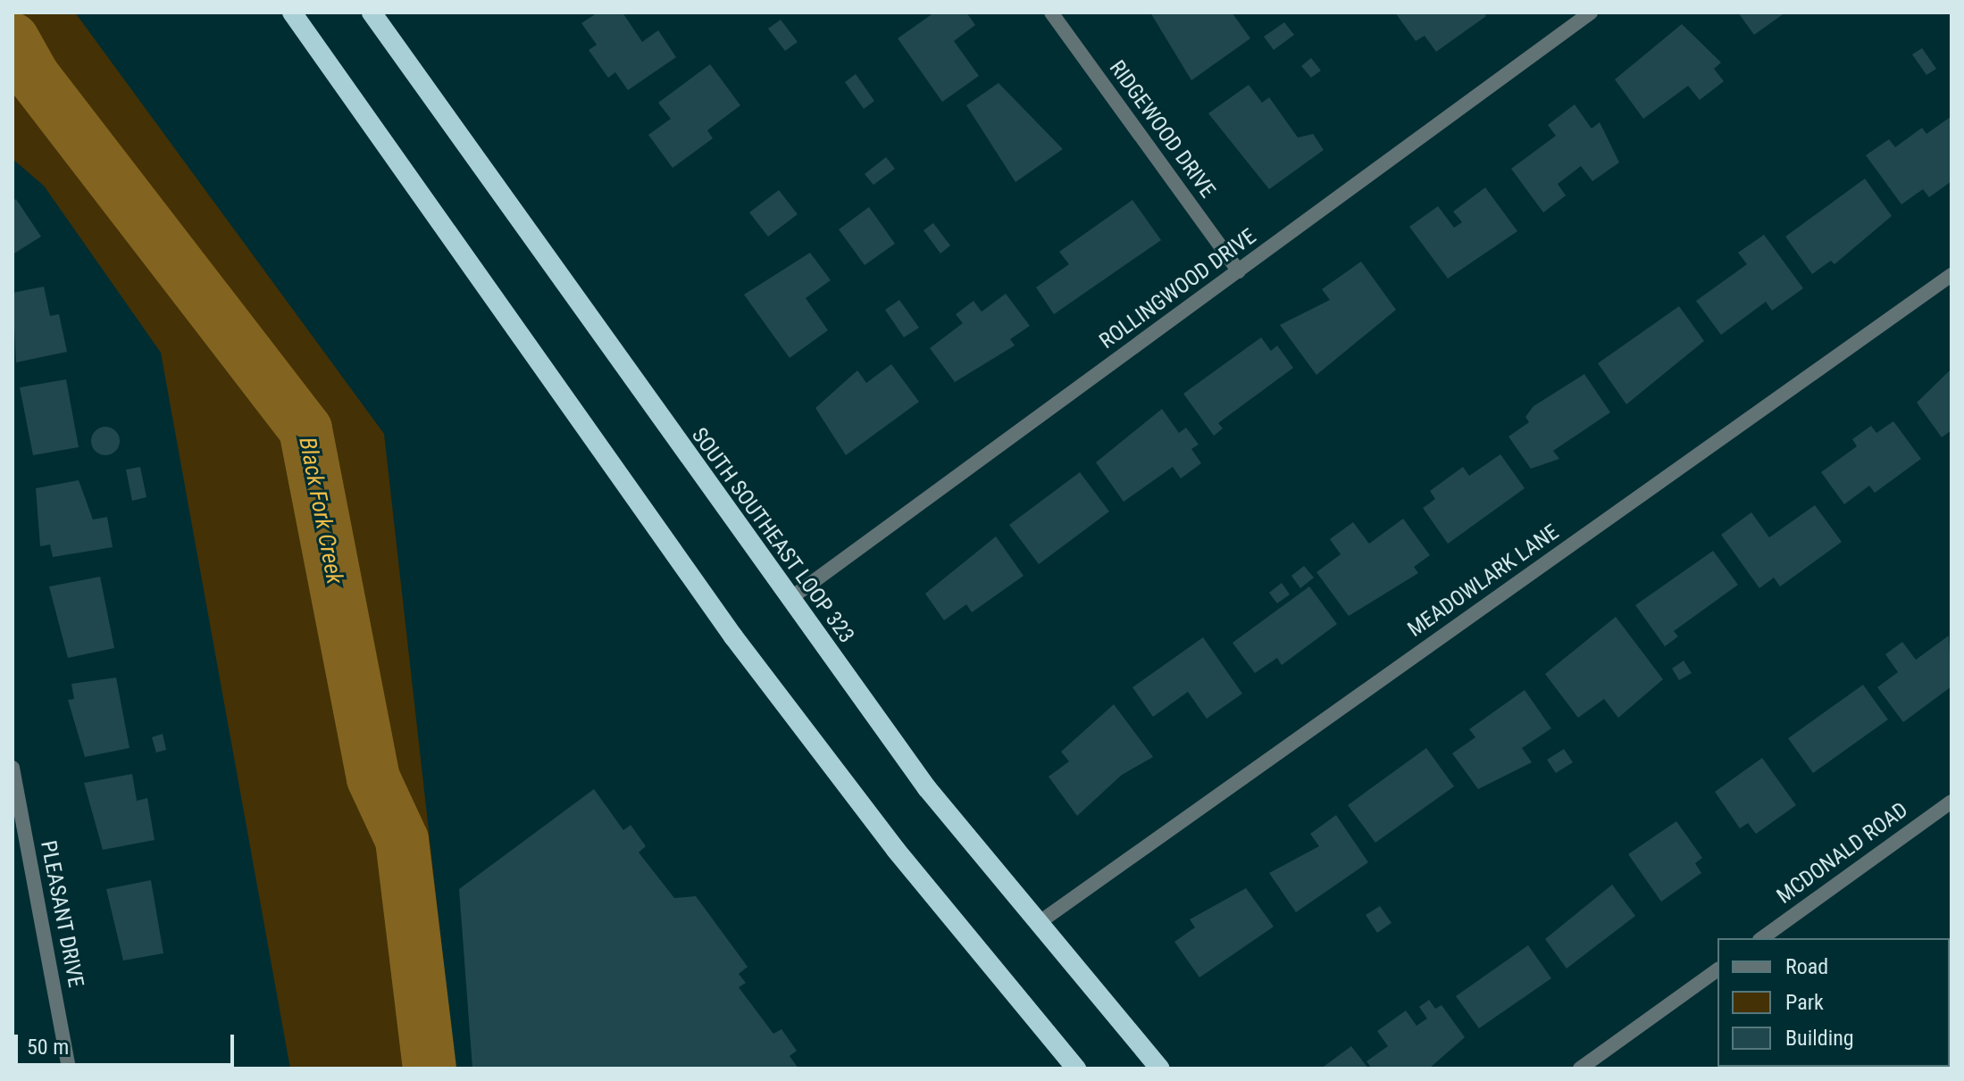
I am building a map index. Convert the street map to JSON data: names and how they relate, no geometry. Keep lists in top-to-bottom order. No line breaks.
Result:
{"streets":{"highway":["SOUTH SOUTHEAST LOOP 323"],"street":["RIDGEWOOD DRIVE","ROLLINGWOOD DRIVE","MEADOWLARK LANE","MCDONALD ROAD","PLEASANT DRIVE"]},"crossings":[["RIDGEWOOD DRIVE","ROLLINGWOOD DRIVE"],["ROLLINGWOOD DRIVE","SOUTH SOUTHEAST LOOP 323"],["SOUTH SOUTHEAST LOOP 323","MEADOWLARK LANE"]],"water":["Black Fork Creek"],"legend":["Road","Park","Building"],"scale_bar":"50 m"}
